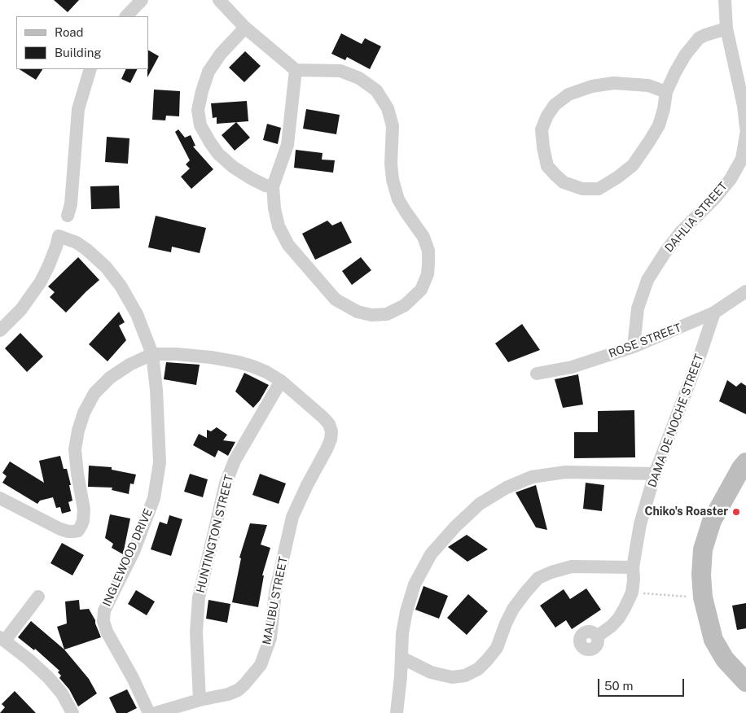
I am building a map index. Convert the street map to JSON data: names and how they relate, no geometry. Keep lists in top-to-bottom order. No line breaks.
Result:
{"streets":{"street":["DAHLIA STREET","ROSE STREET","DAMA DE NOCHE STREET","HUNTINGTON STREET","INGLEWOOD DRIVE","MALIBU STREET"]},"crossings":[["DAHLIA STREET","ROSE STREET"],["ROSE STREET","DAMA DE NOCHE STREET"],["HUNTINGTON STREET","MALIBU STREET"],["INGLEWOOD DRIVE","MALIBU STREET"]],"places":["Chiko's Roaster"],"legend":["Road","Building"],"scale_bar":"50 m"}
